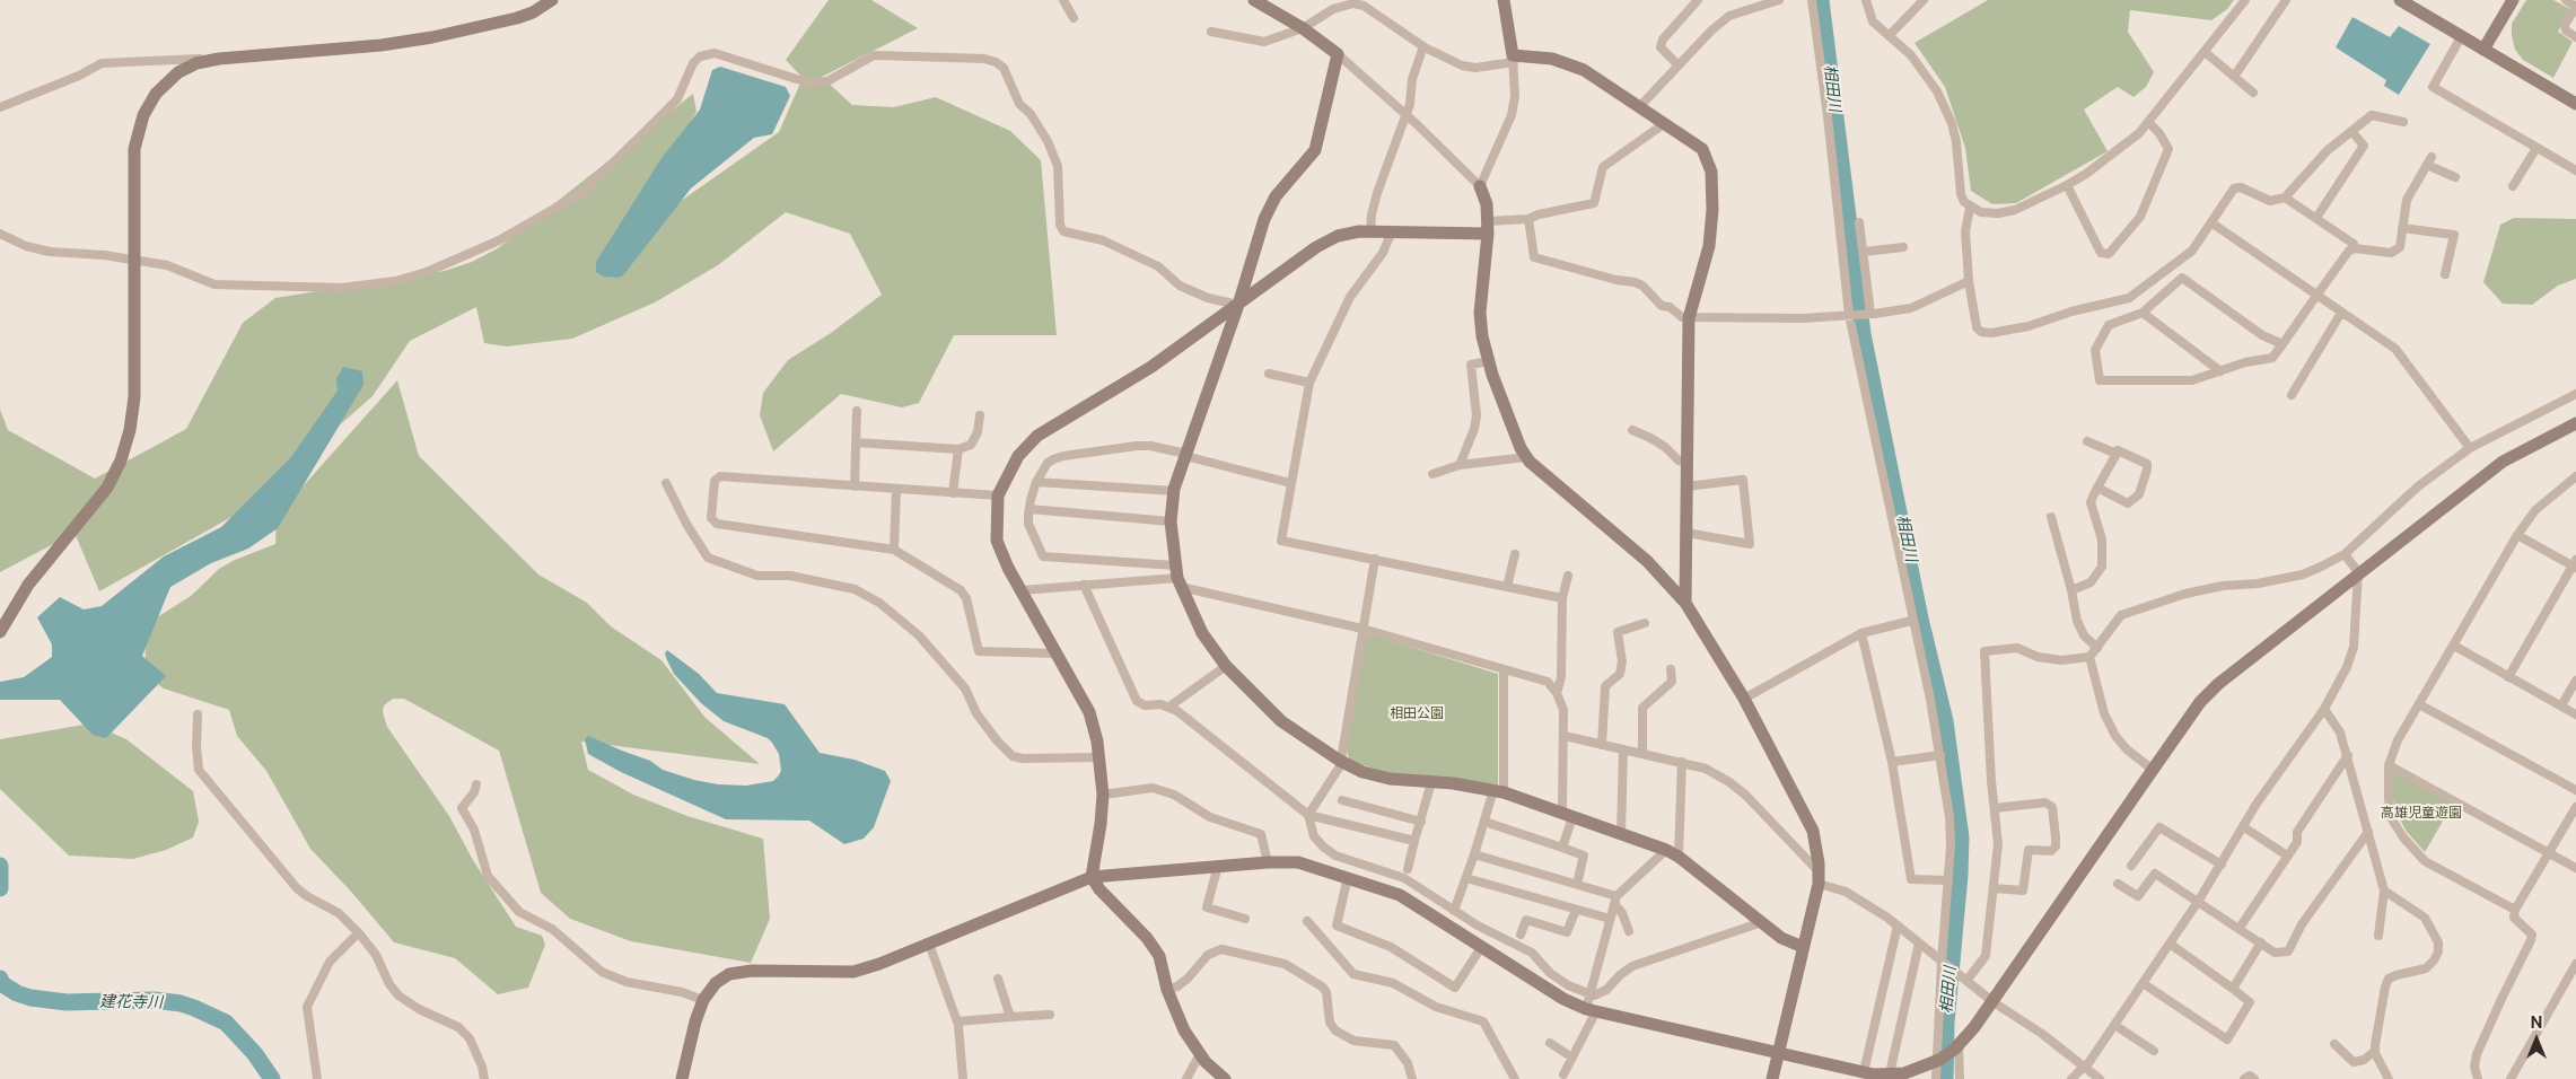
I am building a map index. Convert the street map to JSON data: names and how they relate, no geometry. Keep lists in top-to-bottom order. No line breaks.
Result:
{"water":["相田川","建花寺川"],"parks":["相田公園","高雄児童遊園"],"north":"top"}
